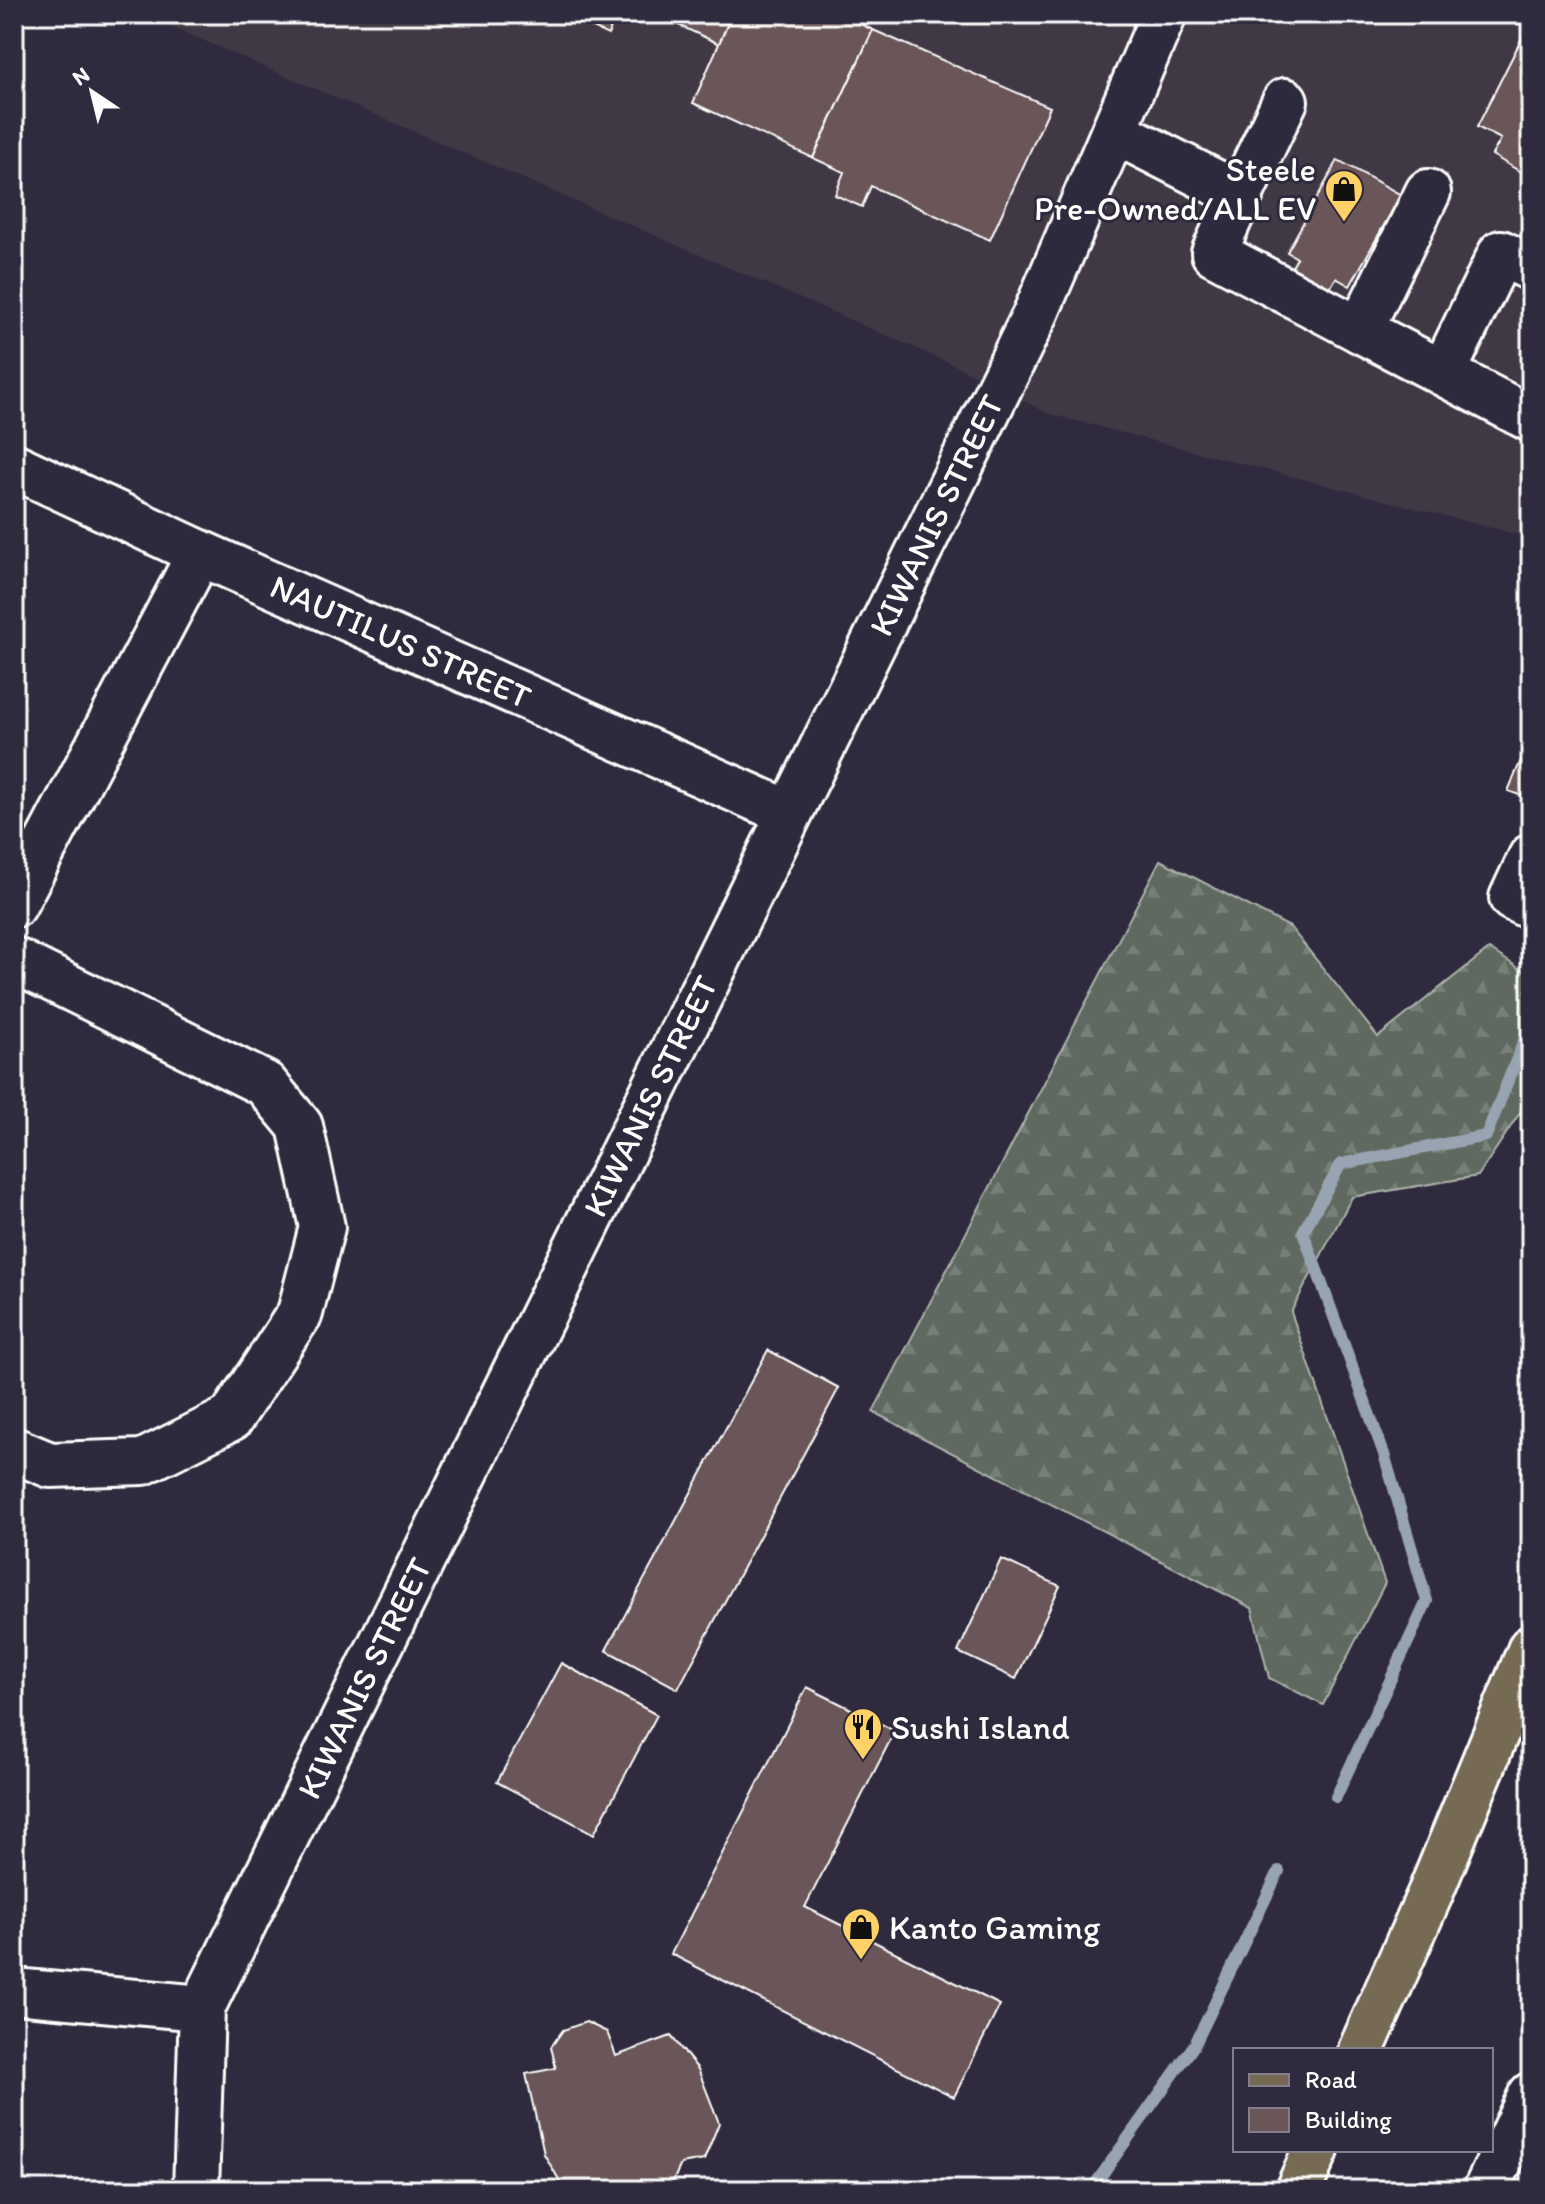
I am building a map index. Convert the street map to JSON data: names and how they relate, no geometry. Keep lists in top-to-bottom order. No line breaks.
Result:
{"streets":{"street":["KIWANIS STREET","NAUTILUS STREET"]},"crossings":[["KIWANIS STREET","NAUTILUS STREET"]],"places":{"shop":["Steele Pre-Owned/ALL EV","Kanto Gaming"],"restaurant":["Sushi Island"]},"legend":["Road","Building"],"north":"top left"}
